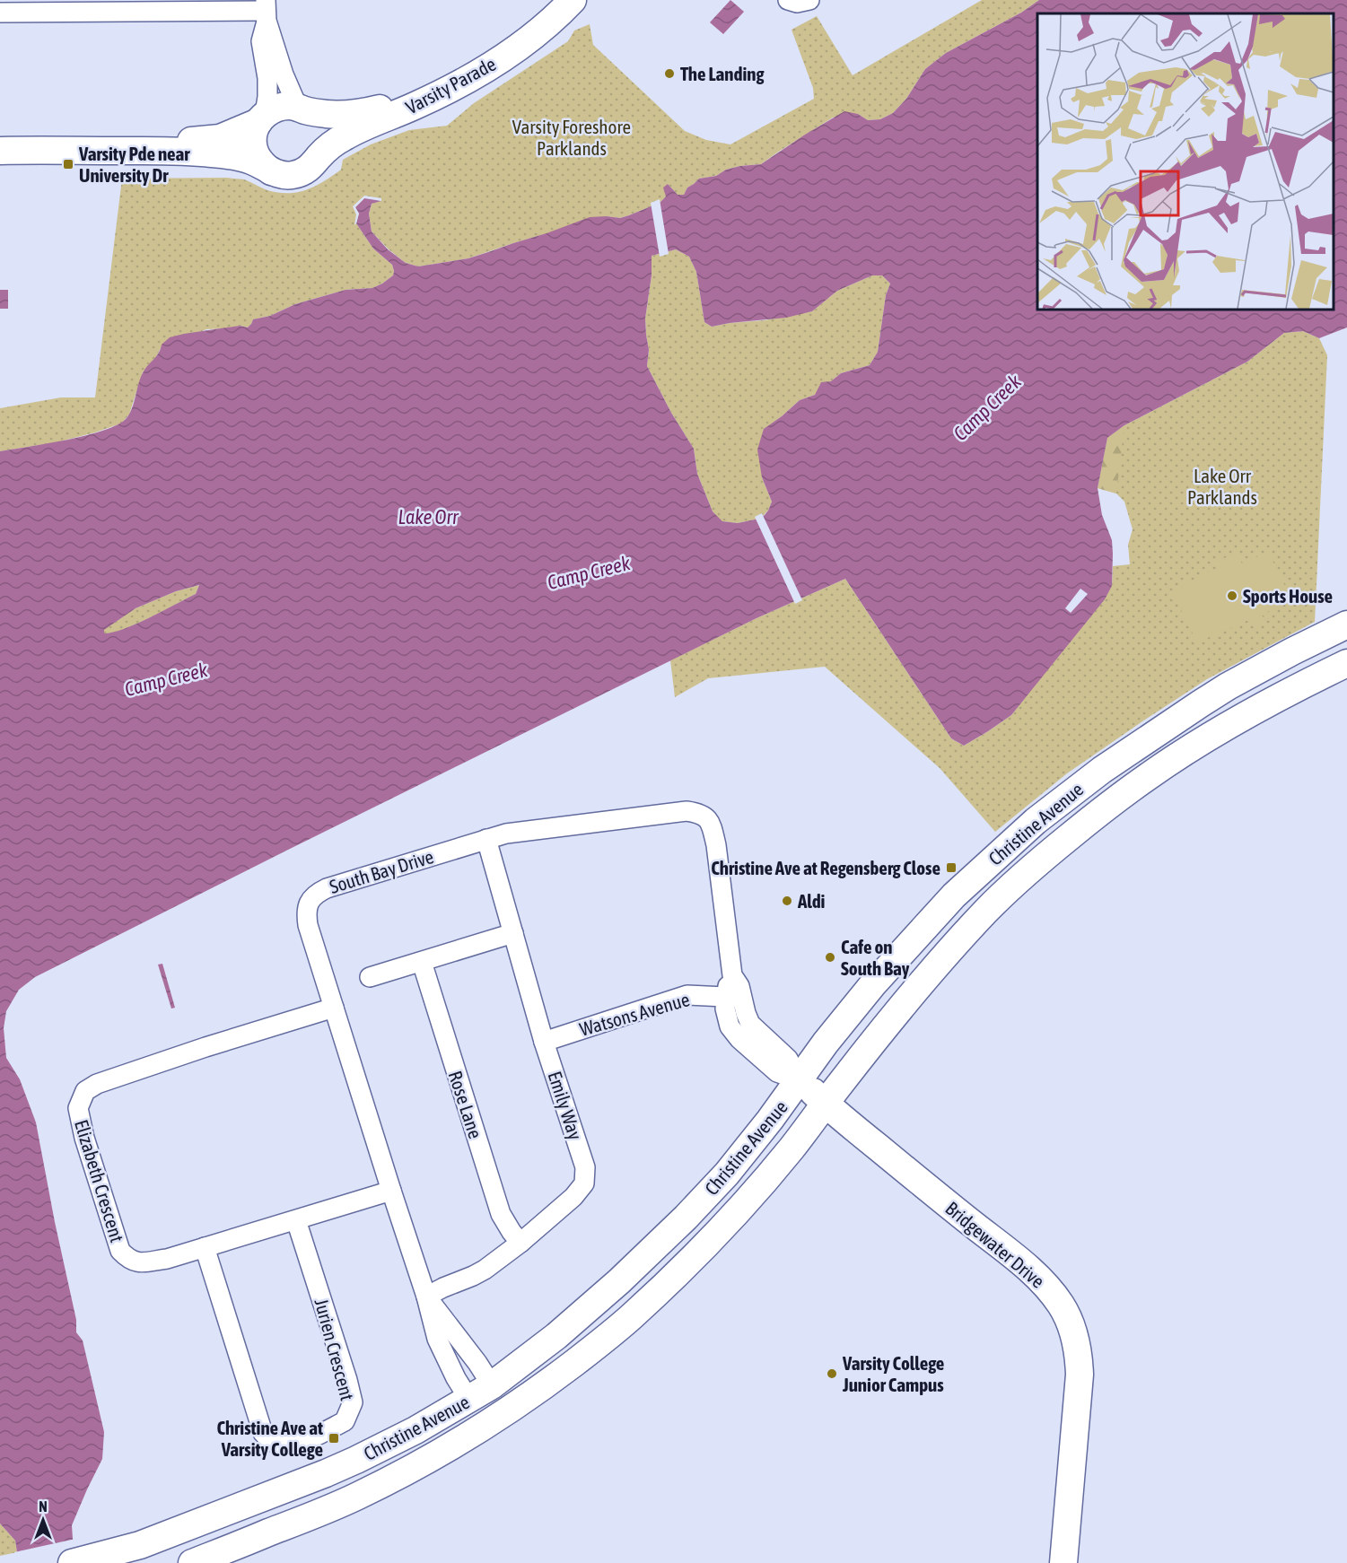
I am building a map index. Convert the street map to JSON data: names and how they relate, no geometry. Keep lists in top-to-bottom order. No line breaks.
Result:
{"streets":{"main road":["Varsity Parade","Christine Avenue","Bridgewater Drive"],"street":["South Bay Drive","Watsons Avenue","Rose Lane","Emily Way","Elizabeth Crescent","Jurien Crescent"]},"crossings":[["Christine Avenue","South Bay Drive"],["Christine Avenue","Bridgewater Drive"],["South Bay Drive","Watsons Avenue"],["South Bay Drive","Emily Way"],["South Bay Drive","Elizabeth Crescent"],["South Bay Drive","Bridgewater Drive"],["Watsons Avenue","Emily Way"],["Rose Lane","Emily Way"],["Elizabeth Crescent","Jurien Crescent"]],"water":["Camp Creek","Lake Orr"],"parks":["Varsity Foreshore Parklands","Lake Orr Parklands"],"places":{"other":["The Landing","Sports House","Aldi","Cafe on South Bay","Varsity College Junior Campus"],"transit":["Varsity Pde near University Dr","Christine Ave at Regensberg Close","Christine Ave at Varsity College"]},"north":"top"}
